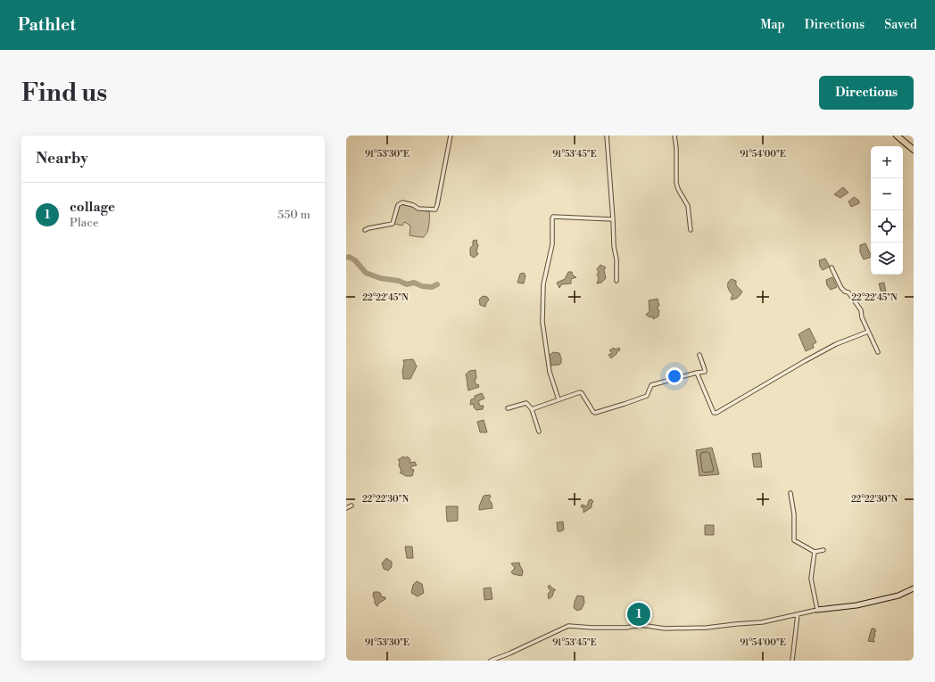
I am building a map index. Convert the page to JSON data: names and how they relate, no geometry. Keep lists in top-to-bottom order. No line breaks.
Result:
{"page":{"header":"Pathlet","nav":["Map","Directions","Saved"],"buttons":"Directions","title":"Find us","heading":"Nearby","map_buttons":["+","−"],"list":[{"mark":"1","name":"collage","note":"Place","value":"550 m"}],"pins":"1"},"coordinates":["91°53'30\"E","91°53'45\"E","91°54'00\"E","22°22'45\"N","22°22'30\"N"]}
